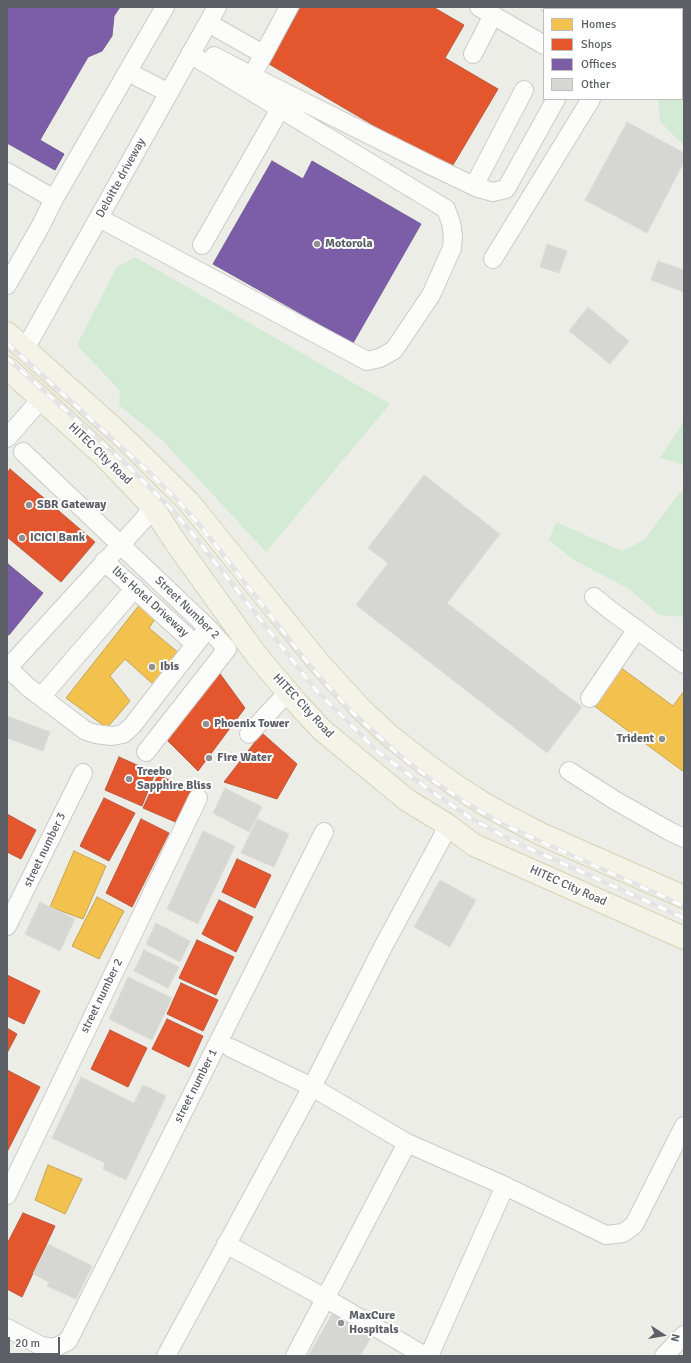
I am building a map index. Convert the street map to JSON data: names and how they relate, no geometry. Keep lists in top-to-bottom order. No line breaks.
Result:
{"streets":{"main road":["HITEC City Road"],"street":["Deloitte driveway","lbis Hotel Driveway","Street Number 2","street number 3","street number 2","street number 1"]},"crossings":[["lbis Hotel Driveway","Street Number 2"]],"places":["Motorola","SBR Gateway","ICICI Bank","Ibis","Phoenix Tower","Trident","Fire Water","Treebo Sapphire Bliss","MaxCure Hospitals"],"legend":["Homes","Shops","Offices","Other"],"scale_bar":"20 m","north":"right"}
